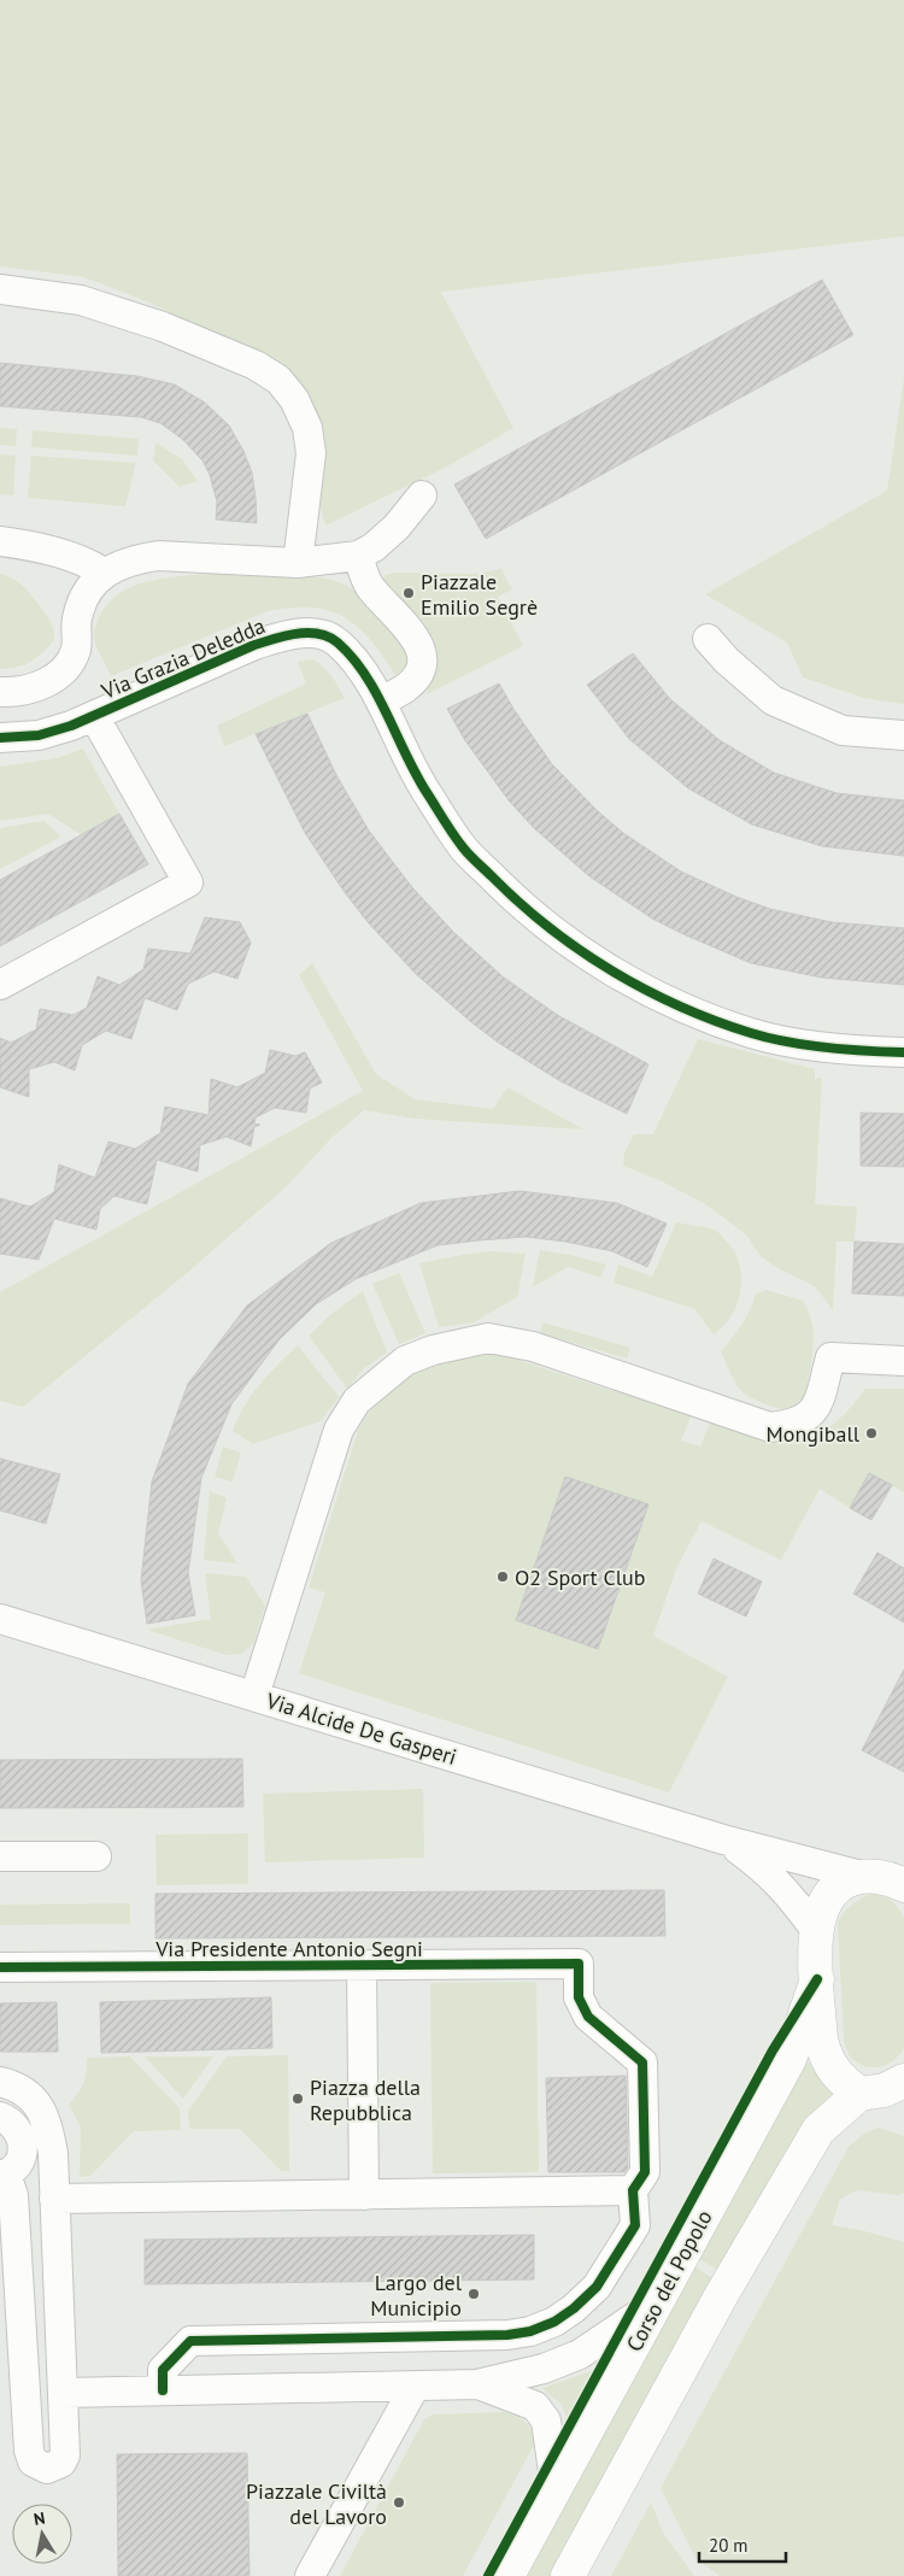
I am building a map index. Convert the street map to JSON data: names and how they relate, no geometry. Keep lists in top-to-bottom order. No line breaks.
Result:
{"streets":{"street":["Via Grazia Deledda","Via Alcide De Gasperi","Via Presidente Antonio Segni","Corso del Popolo"]},"places":["Piazzale Emilio Segrè","Mongiball","O2 Sport Club","Piazza della Repubblica","Largo del Municipio","Piazzale Civiltà del Lavoro"],"scale_bar":"20 m","north":"top"}
